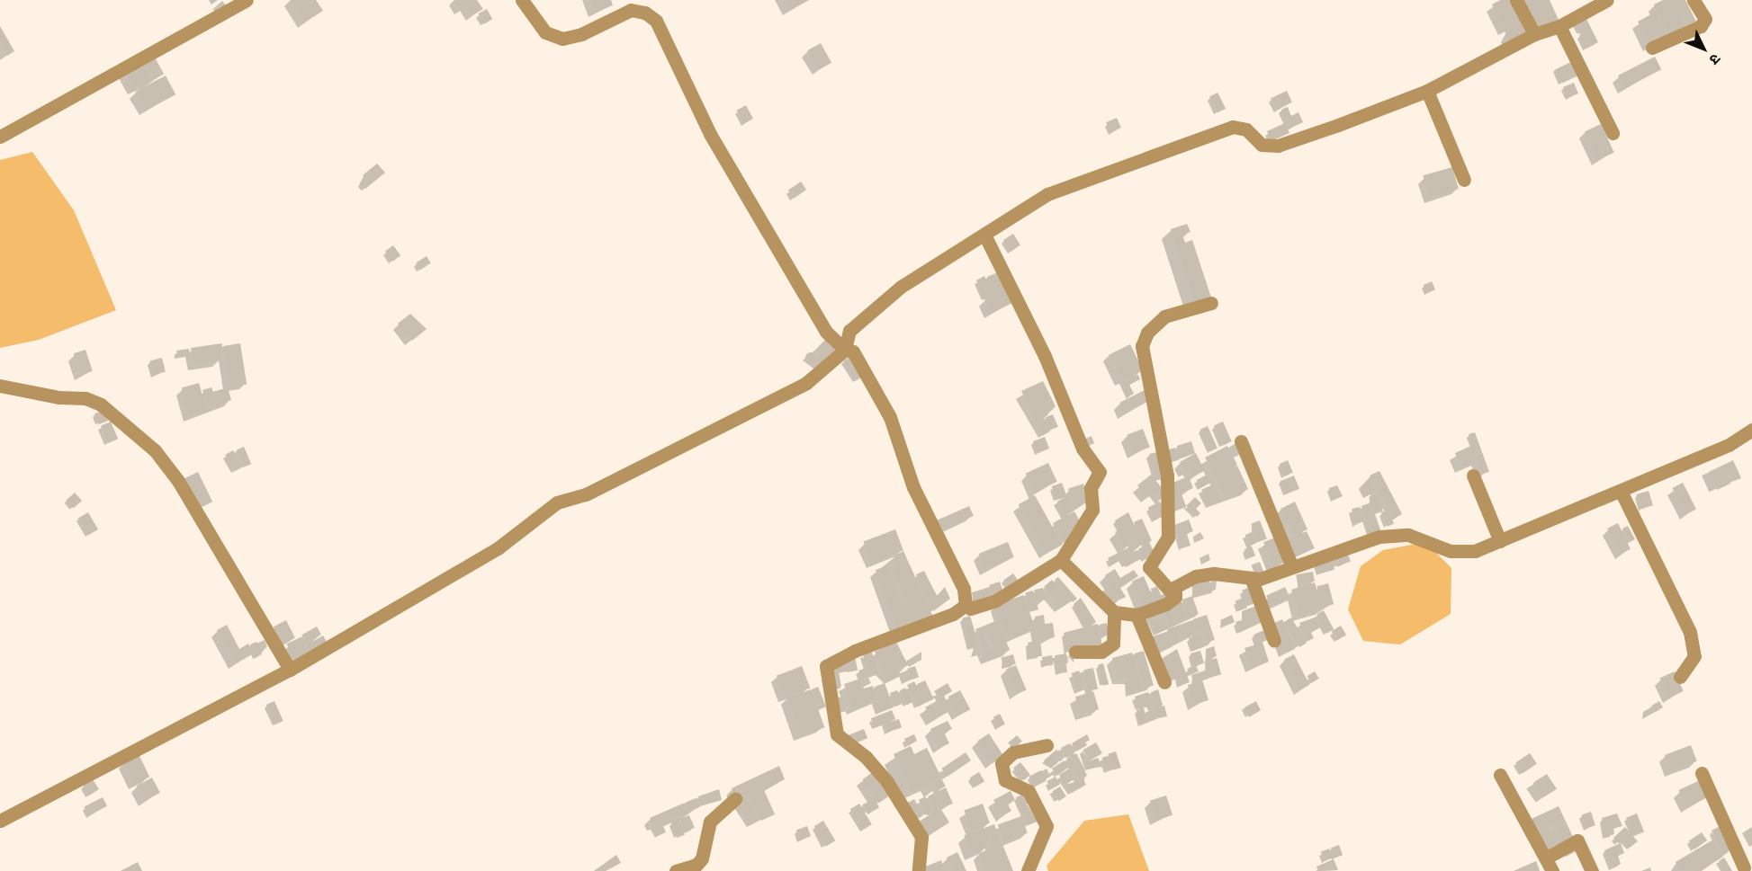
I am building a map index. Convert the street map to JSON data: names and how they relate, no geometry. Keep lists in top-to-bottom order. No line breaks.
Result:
{"north":"bottom right"}
